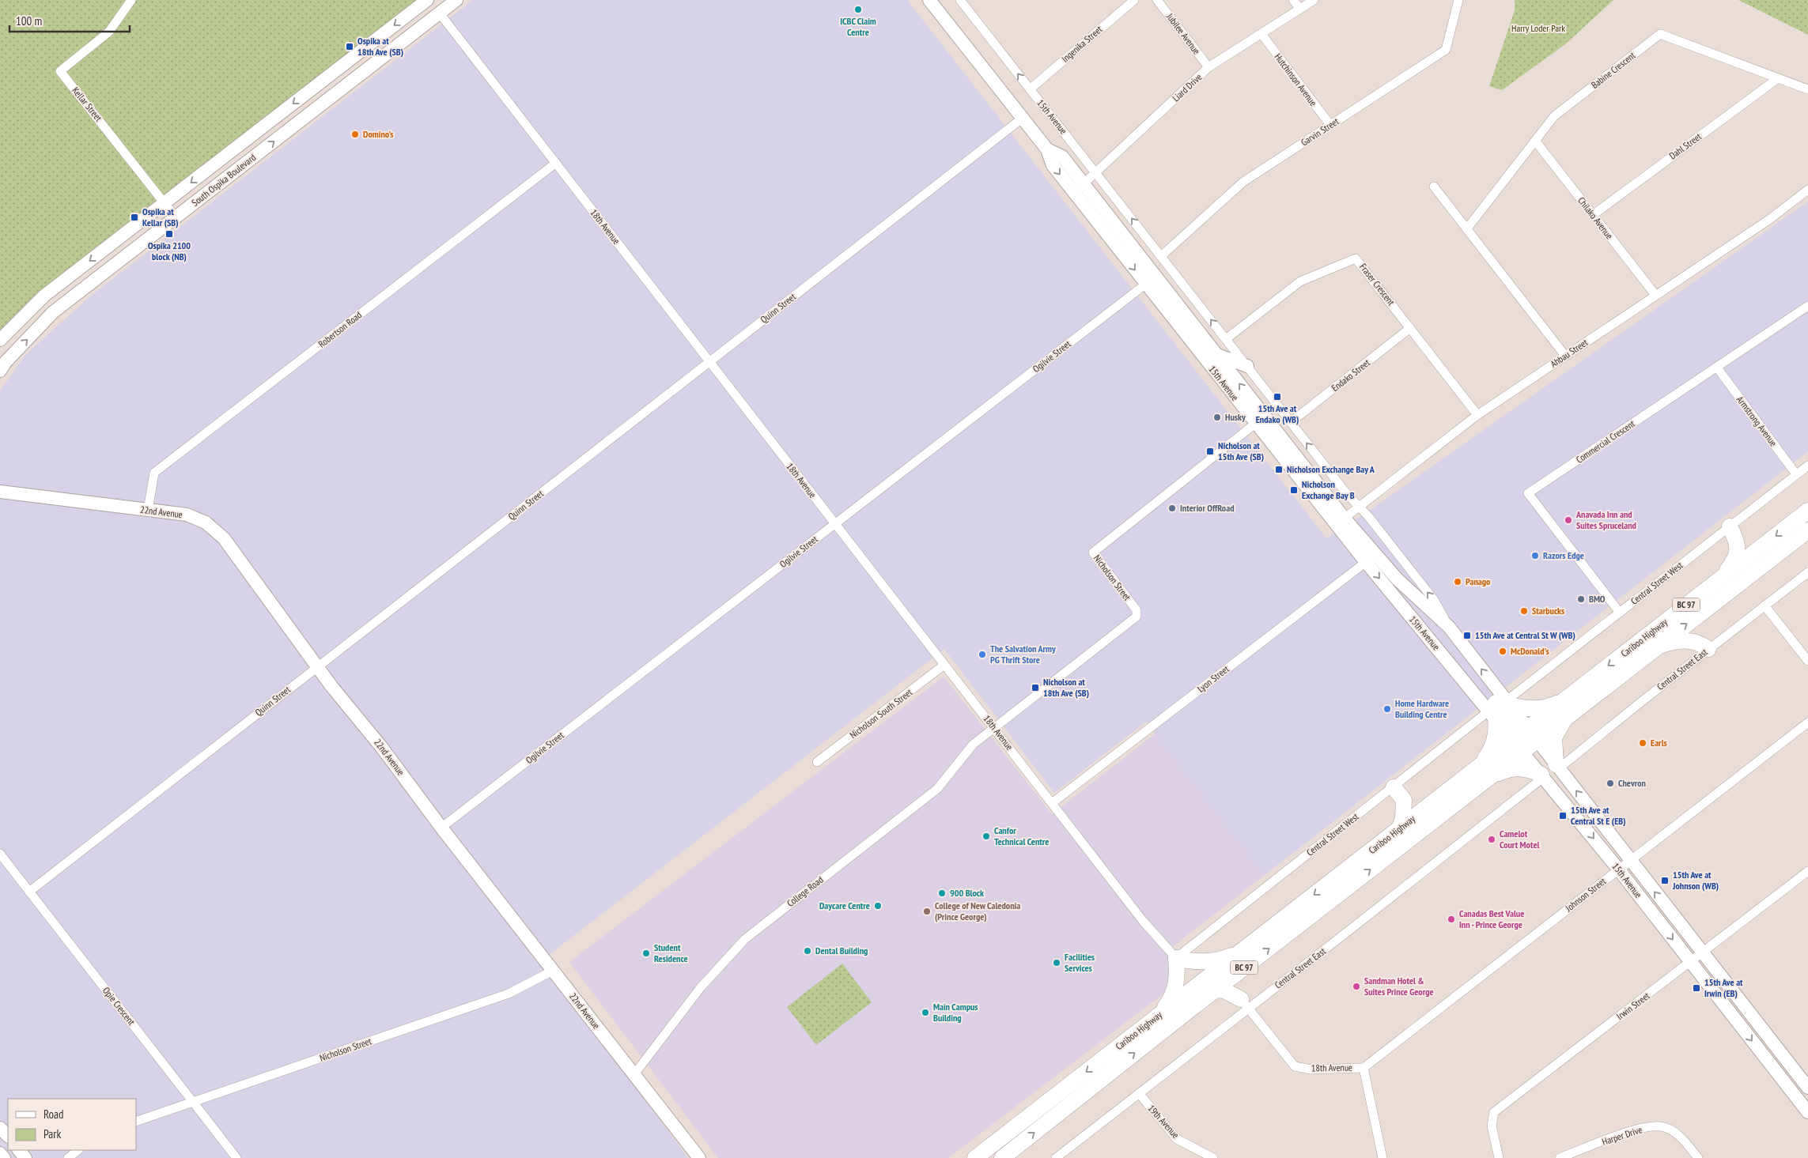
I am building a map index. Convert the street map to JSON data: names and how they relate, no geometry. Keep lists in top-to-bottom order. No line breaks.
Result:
{"streets":{"highway":["BC 97","Cariboo Highway"],"main road":["15th Avenue","South Ospika Boulevard","18th Avenue","22nd Avenue"],"street":["Jubilee Avenue","Ingenika Street","Babine Crescent","Hutchinson Avenue","Liard Drive","Kellar Street","Garvin Street","Dahl Street","Chilako Avenue","Fraser Crescent","Quinn Street","Robertson Road","Ahbau Street","Ogilvie Street","Endako Street","Armstrong Avenue","Commercial Crescent","Nicholson Street","Central Street West","Central Street East","Lyon Street","Nicholson South Street","College Road","Johnson Street","Opie Crescent","Irwin Street","19th Avenue","Harper Drive"]},"crossings":[["Jubilee Avenue","Liard Drive"],["Ingenika Street","15th Avenue"],["Babine Crescent","Dahl Street"],["Babine Crescent","Chilako Avenue"],["Hutchinson Avenue","Liard Drive"],["Hutchinson Avenue","Garvin Street"],["Liard Drive","15th Avenue"],["Kellar Street","South Ospika Boulevard"],["15th Avenue","Garvin Street"],["15th Avenue","Fraser Crescent"],["15th Avenue","Quinn Street"],["15th Avenue","Ahbau Street"],["15th Avenue","Ogilvie Street"],["15th Avenue","Endako Street"],["15th Avenue","Nicholson Street"],["15th Avenue","Central Street West"],["15th Avenue","Cariboo Highway"],["15th Avenue","Central Street East"],["15th Avenue","Lyon Street"],["15th Avenue","Johnson Street"],["15th Avenue","Irwin Street"],["Dahl Street","Chilako Avenue"],["South Ospika Boulevard","18th Avenue"],["Chilako Avenue","Ahbau Street"],["18th Avenue","Quinn Street"],["18th Avenue","Robertson Road"],["18th Avenue","Ogilvie Street"],["18th Avenue","Nicholson Street"],["18th Avenue","Central Street West"],["18th Avenue","Central Street East"],["18th Avenue","Lyon Street"],["18th Avenue","Nicholson South Street"],["18th Avenue","College Road"],["18th Avenue","Johnson Street"],["Fraser Crescent","Ahbau Street"],["Fraser Crescent","Endako Street"],["Quinn Street","22nd Avenue"],["Quinn Street","Opie Crescent"],["Robertson Road","22nd Avenue"],["Ogilvie Street","22nd Avenue"],["Armstrong Avenue","Commercial Crescent"],["Armstrong Avenue","Central Street West"],["Commercial Crescent","Central Street West"],["22nd Avenue","Nicholson Street"],["22nd Avenue","College Road"],["Nicholson Street","College Road"],["Nicholson Street","Opie Crescent"],["Central Street East","19th Avenue"]],"parks":["Harry Loder Park"],"places":{"other":["ICBC Claim Centre","Domino's","Husky","Interior OffRoad","Anavada Inn and Suites Spruceland","Razors Edge","Panago","BMO","Starbucks","McDonald's","The Salvation Army PG Thrift Store","Home Hardware Building Centre","Earls","Chevron","Canfor Technical Centre","Camelot Court Motel","900 Block","Daycare Centre","College of New Caledonia (Prince George)","Canadas Best Value Inn - Prince George","Dental Building","Student Residence","Facilities Services","Sandman Hotel & Suites Prince George","Main Campus Building"],"transit":["Ospika at 18th Ave (SB)","Ospika at Kellar (SB)","Ospika 2100 block (NB)","15th Ave at Endako (WB)","Nicholson at 15th Ave (SB)","Nicholson Exchange Bay A","Nicholson Exchange Bay B","15th Ave at Central St W (WB)","Nicholson at 18th Ave (SB)","15th Ave at Central St E (EB)","15th Ave at Johnson (WB)","15th Ave at Irwin (EB)"]},"legend":["Road","Park"],"scale_bar":"100 m"}
